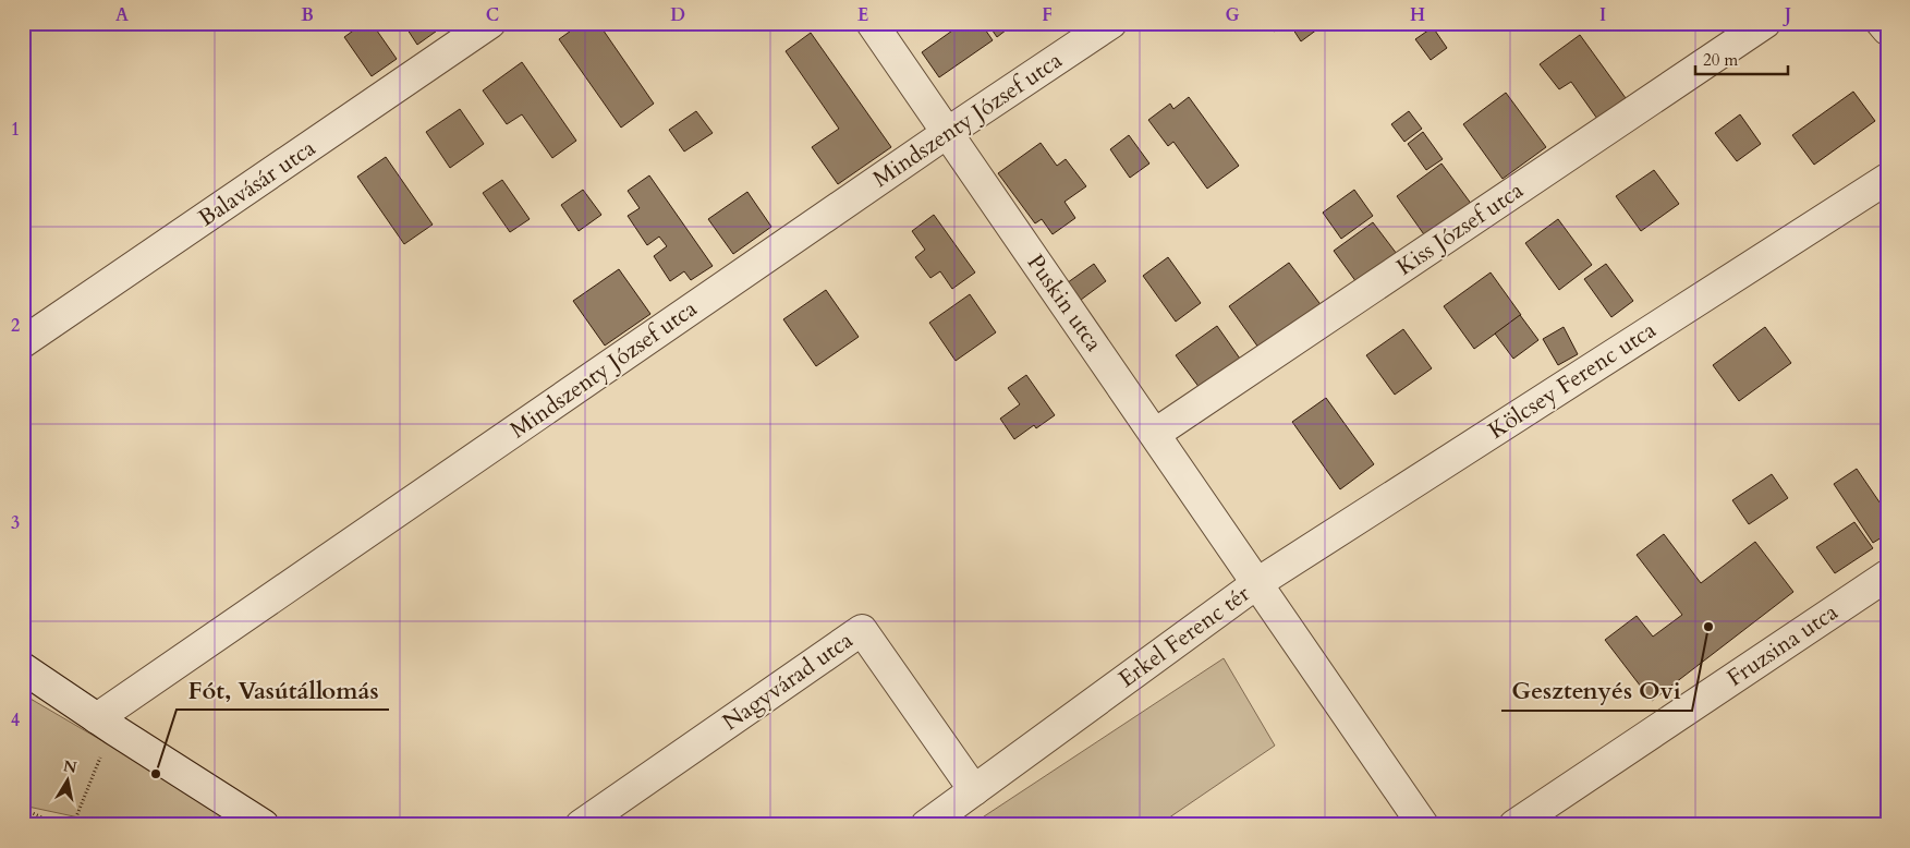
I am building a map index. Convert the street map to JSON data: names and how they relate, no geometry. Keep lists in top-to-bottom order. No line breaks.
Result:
{"streets":{"street":["Mindszenty József utca","Balavásár utca","Kiss József utca","Puskin utca","Kölcsey Ferenc utca","Erkel Ferenc tér","Fruzsina utca","Nagyvárad utca"]},"crossings":[["Mindszenty József utca","Puskin utca"],["Kiss József utca","Puskin utca"],["Puskin utca","Kölcsey Ferenc utca"],["Puskin utca","Erkel Ferenc tér"],["Kölcsey Ferenc utca","Erkel Ferenc tér"],["Erkel Ferenc tér","Nagyvárad utca"]],"places":["Gesztenyés Ovi","Fót, Vasútállomás"],"scale_bar":"20 m","north":"top","grid":{"columns":["A","B","C","D","E","F","G","H","I","J"],"rows":["1","2","3","4"]}}
